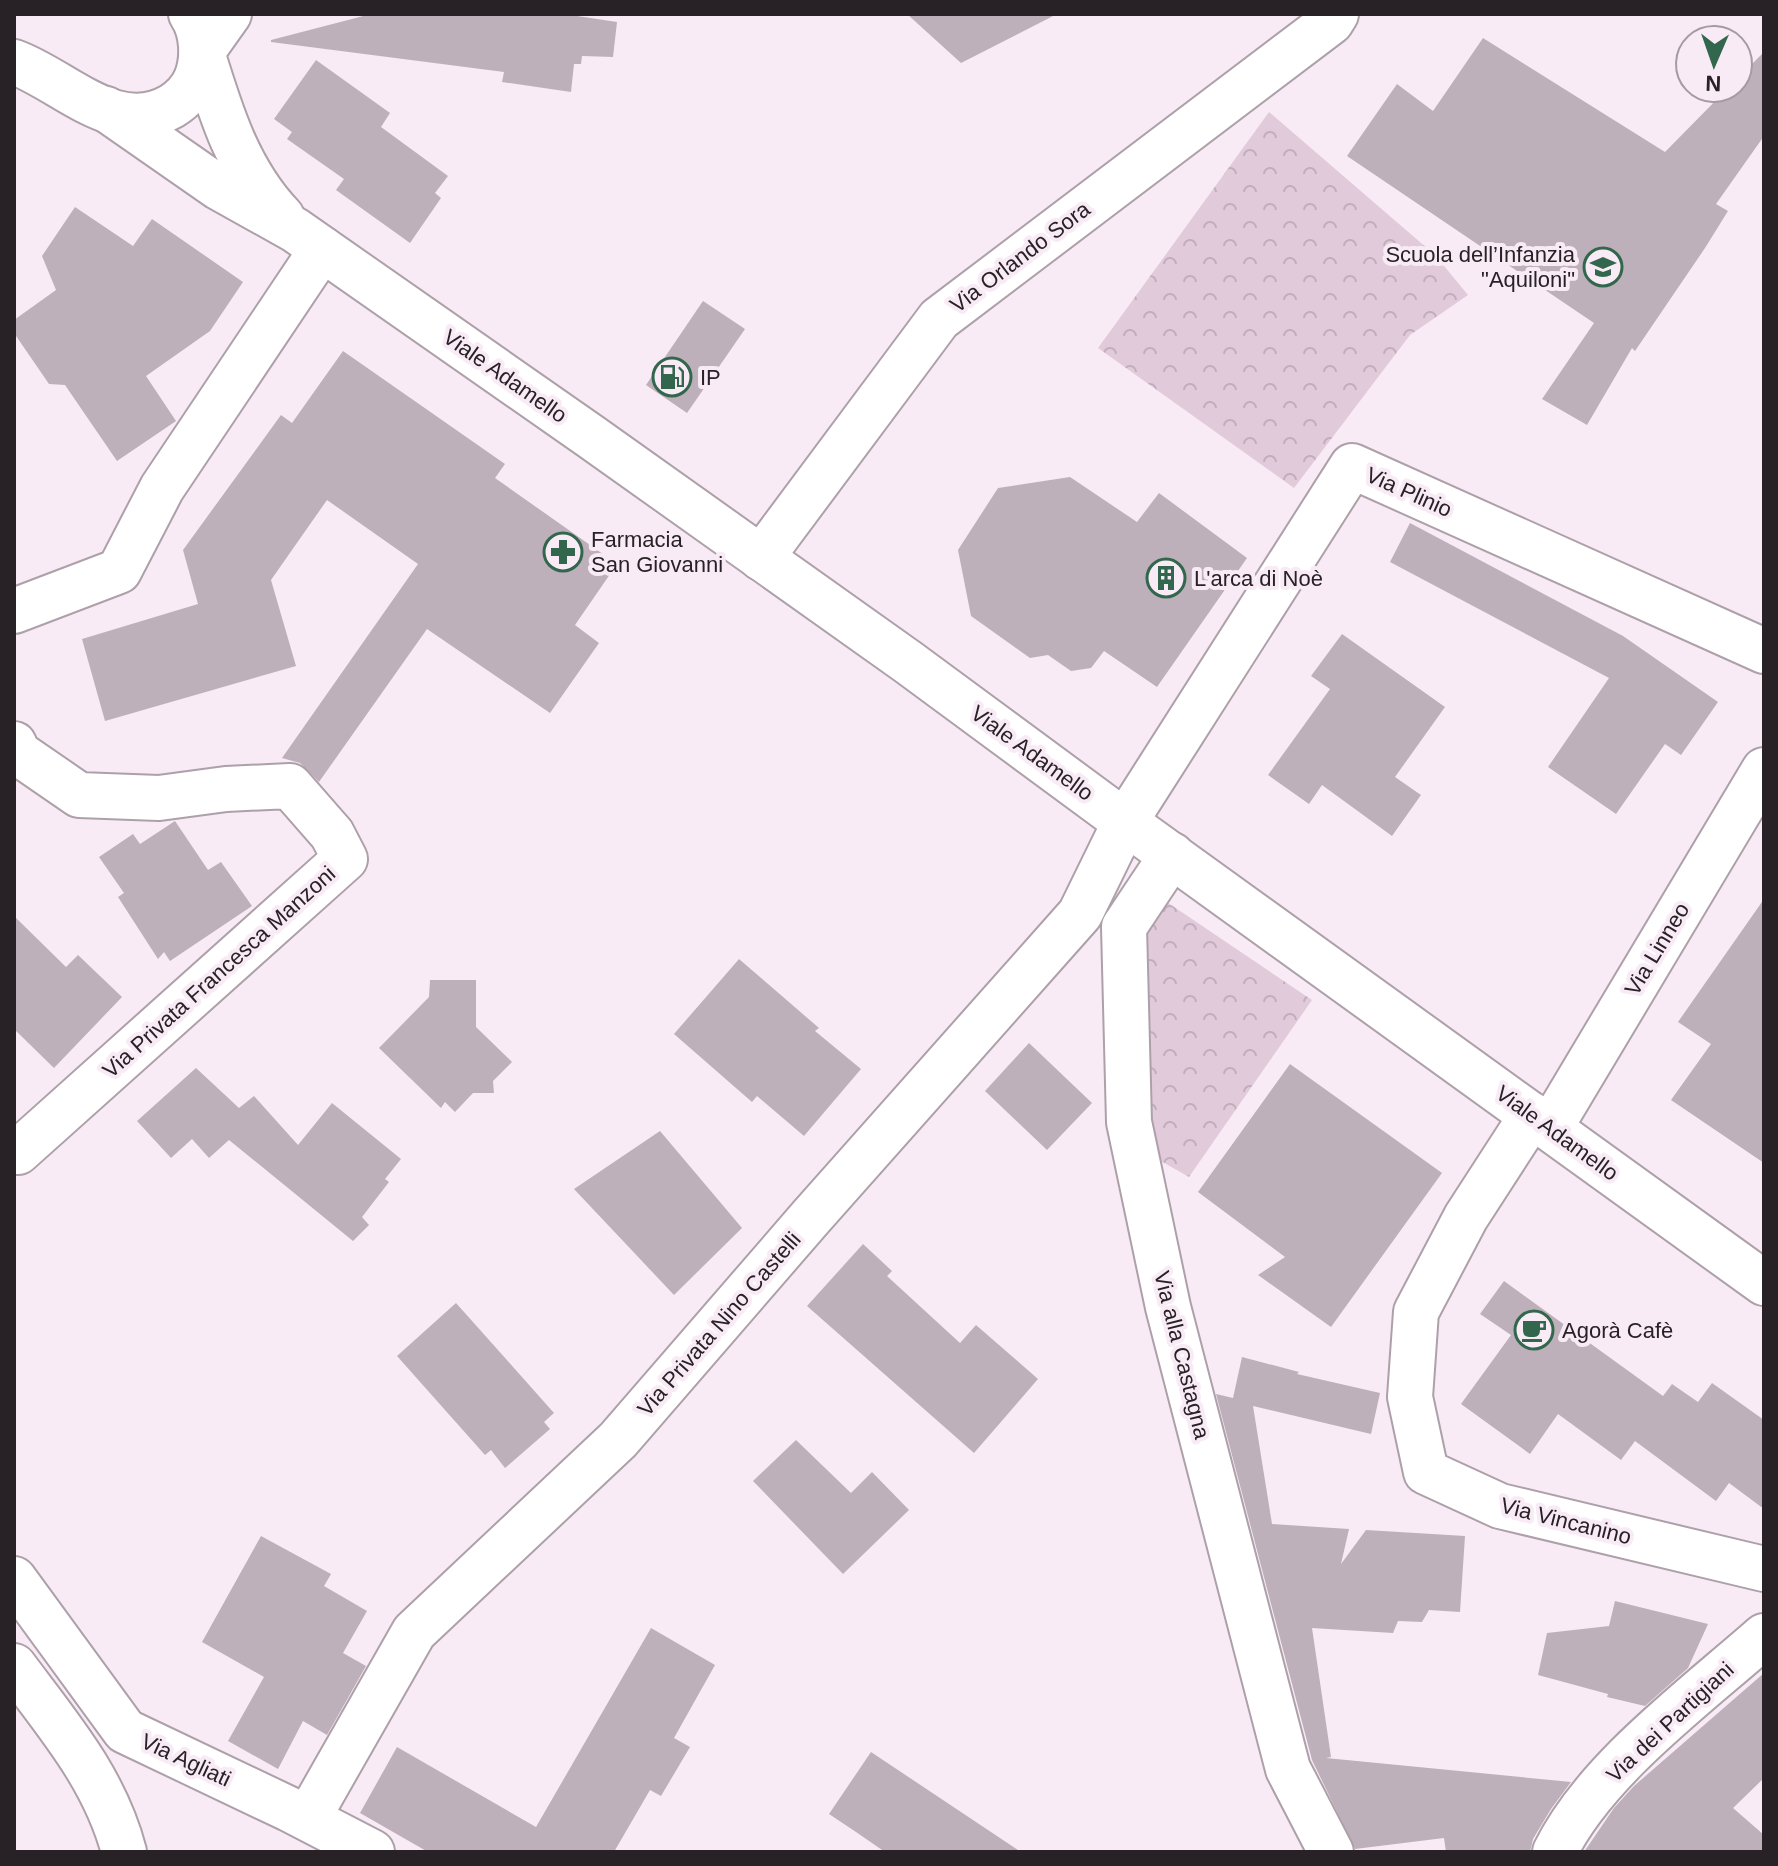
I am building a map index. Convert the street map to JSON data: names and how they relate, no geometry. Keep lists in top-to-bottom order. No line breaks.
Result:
{"streets":{"street":["Via Orlando Sora","Viale Adamello","Via Plinio","Via Linneo","Via Privata Francesca Manzoni","Via Privata Nino Castelli","Via alla Castagna","Via Vincanino","Via dei Partigiani","Via Agliati"]},"crossings":[["Via Orlando Sora","Viale Adamello"],["Viale Adamello","Via Plinio"],["Viale Adamello","Via Linneo"],["Viale Adamello","Via Privata Nino Castelli"],["Viale Adamello","Via alla Castagna"],["Viale Adamello","Via Vincanino"],["Via Plinio","Via Privata Nino Castelli"],["Via Linneo","Via Vincanino"],["Via Privata Nino Castelli","Via Agliati"]],"places":{"school or university":["Scuola dell’Infanzia \"Aquiloni\""],"fuel station":["IP"],"pharmacy":["Farmacia San Giovanni"],"building":["L'arca di Noè"],"cafe":["Agorà Cafè"]},"north":"bottom"}
